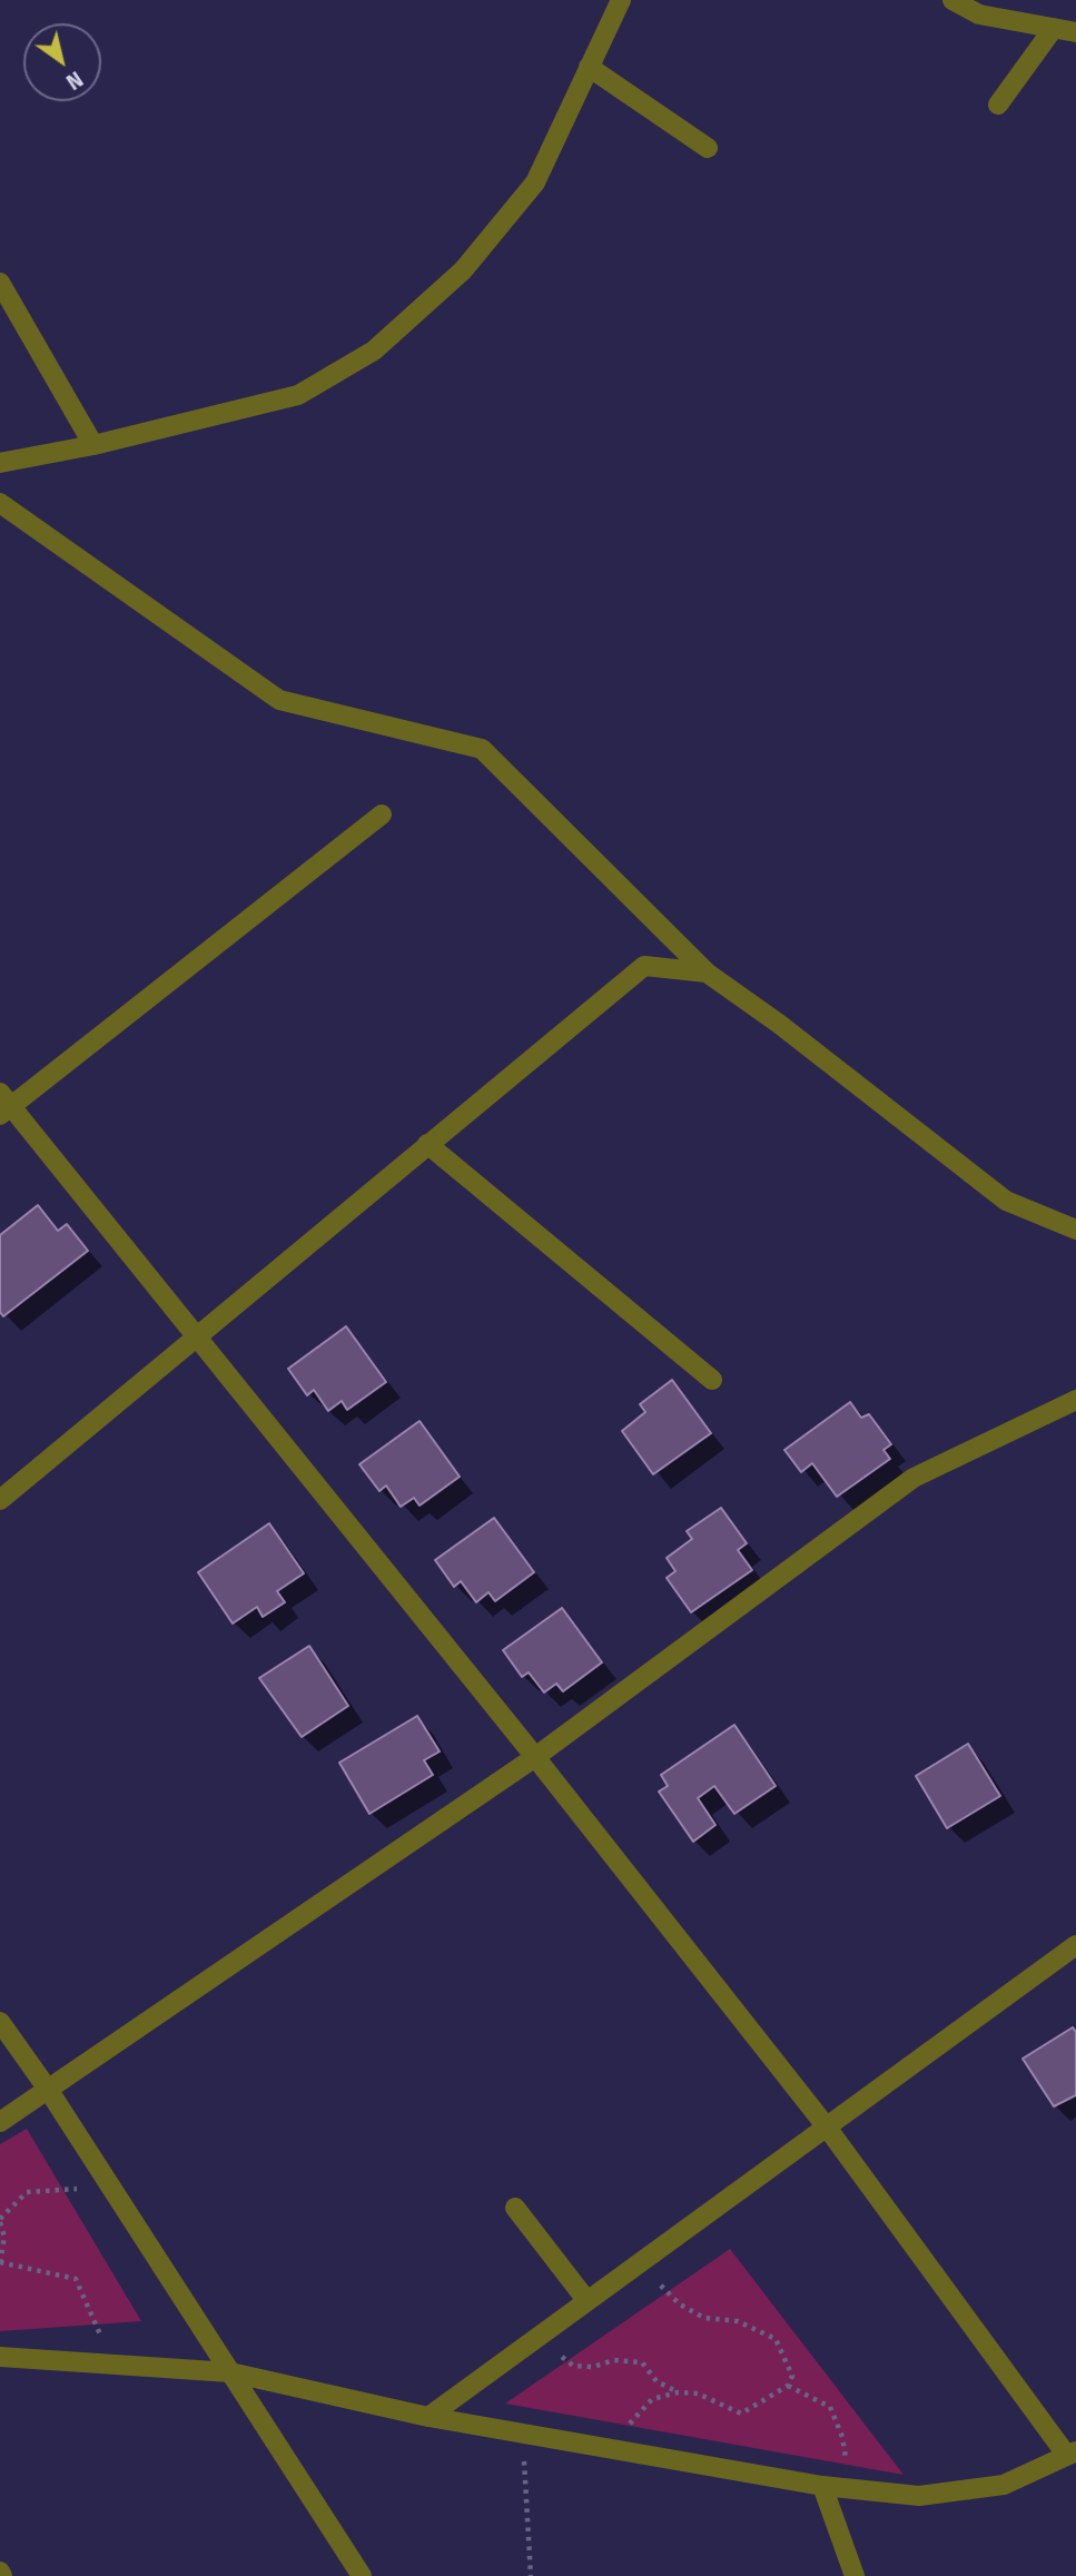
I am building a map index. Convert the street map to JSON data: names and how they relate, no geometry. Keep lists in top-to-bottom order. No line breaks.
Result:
{"north":"bottom right"}
